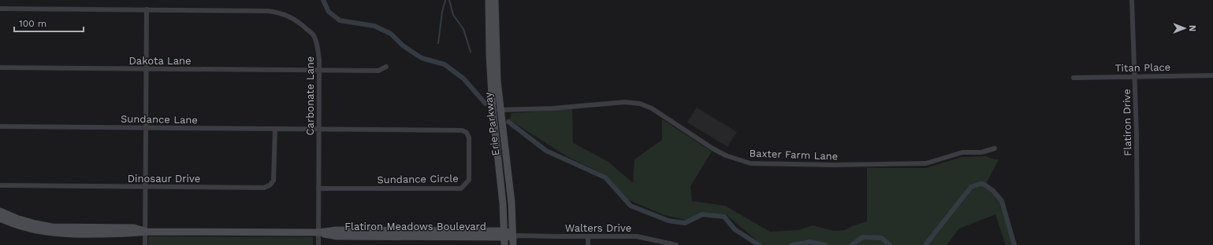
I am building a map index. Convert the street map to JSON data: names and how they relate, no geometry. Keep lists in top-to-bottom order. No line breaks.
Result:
{"streets":{"street":["Dakota Lane","Titan Place","Carbonate Lane","Sundance Lane","Flatiron Drive","Erie Parkway","Baxter Farm Lane","Dinosaur Drive","Sundance Circle","Flatiron Meadows Boulevard","Walters Drive"]},"crossings":[["Dakota Lane","Carbonate Lane"],["Titan Place","Flatiron Drive"],["Carbonate Lane","Sundance Lane"],["Carbonate Lane","Sundance Circle"],["Carbonate Lane","Flatiron Meadows Boulevard"],["Sundance Lane","Dinosaur Drive"],["Sundance Lane","Sundance Circle"],["Erie Parkway","Baxter Farm Lane"],["Erie Parkway","Flatiron Meadows Boulevard"],["Erie Parkway","Walters Drive"],["Flatiron Meadows Boulevard","Walters Drive"]],"scale_bar":"100 m","north":"right"}
